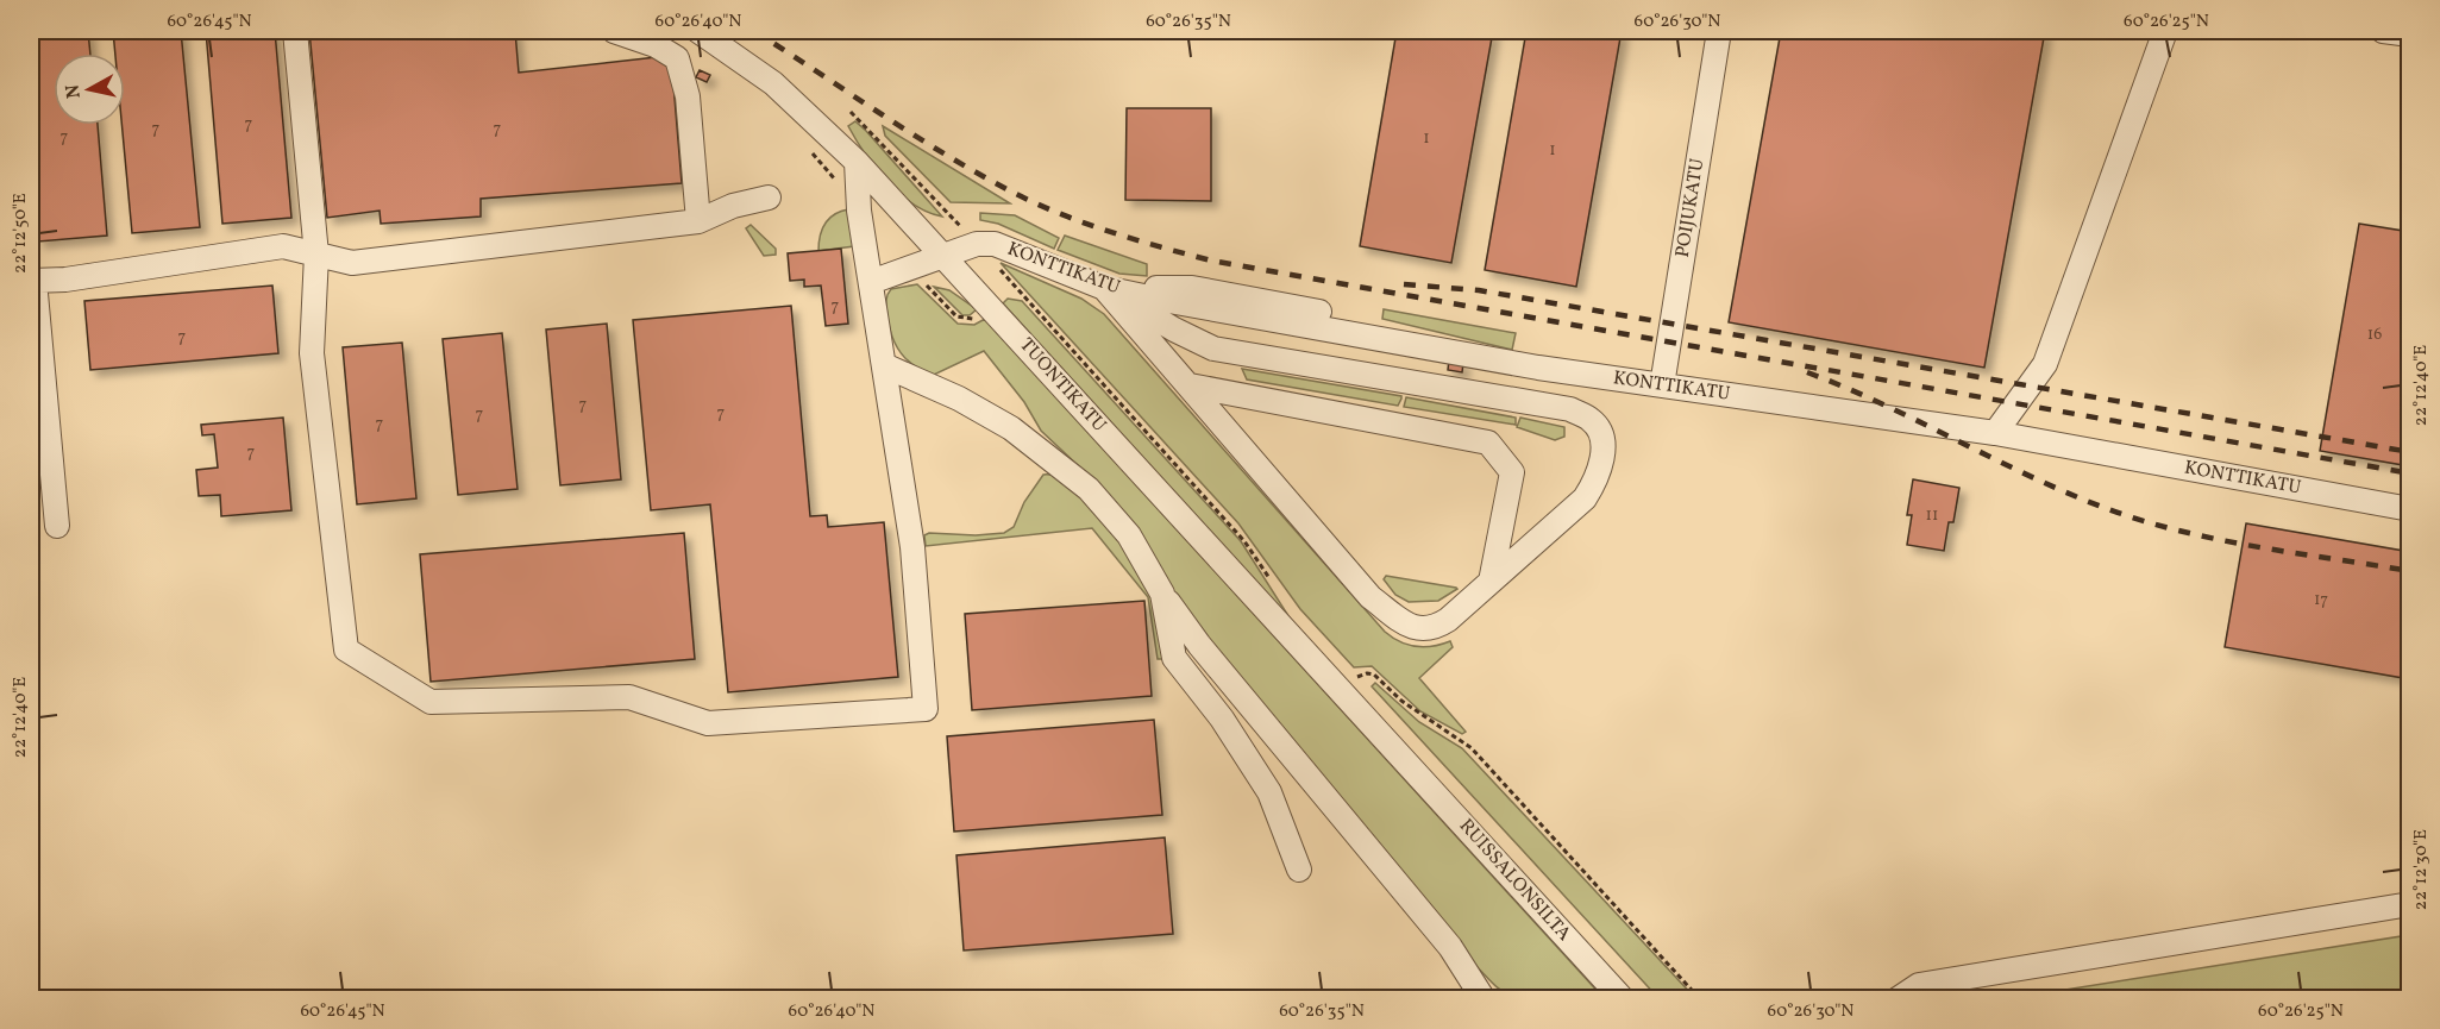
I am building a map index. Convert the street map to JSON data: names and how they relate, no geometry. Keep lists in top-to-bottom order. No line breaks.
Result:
{"streets":{"street":["POIJUKATU","KONTTIKATU","TUONTIKATU","RUISSALONSILTA"]},"crossings":[["POIJUKATU","KONTTIKATU"],["KONTTIKATU","TUONTIKATU"],["TUONTIKATU","RUISSALONSILTA"]],"house_numbers":["7","7","7","7","1","1","7","16","7","7","7","7","7","7","11","17"],"north":"left","coordinates":["60°26'45\"N","60°26'40\"N","60°26'35\"N","60°26'30\"N","60°26'25\"N","22°12'50\"E","22°12'40\"E","22°12'30\"E"]}
